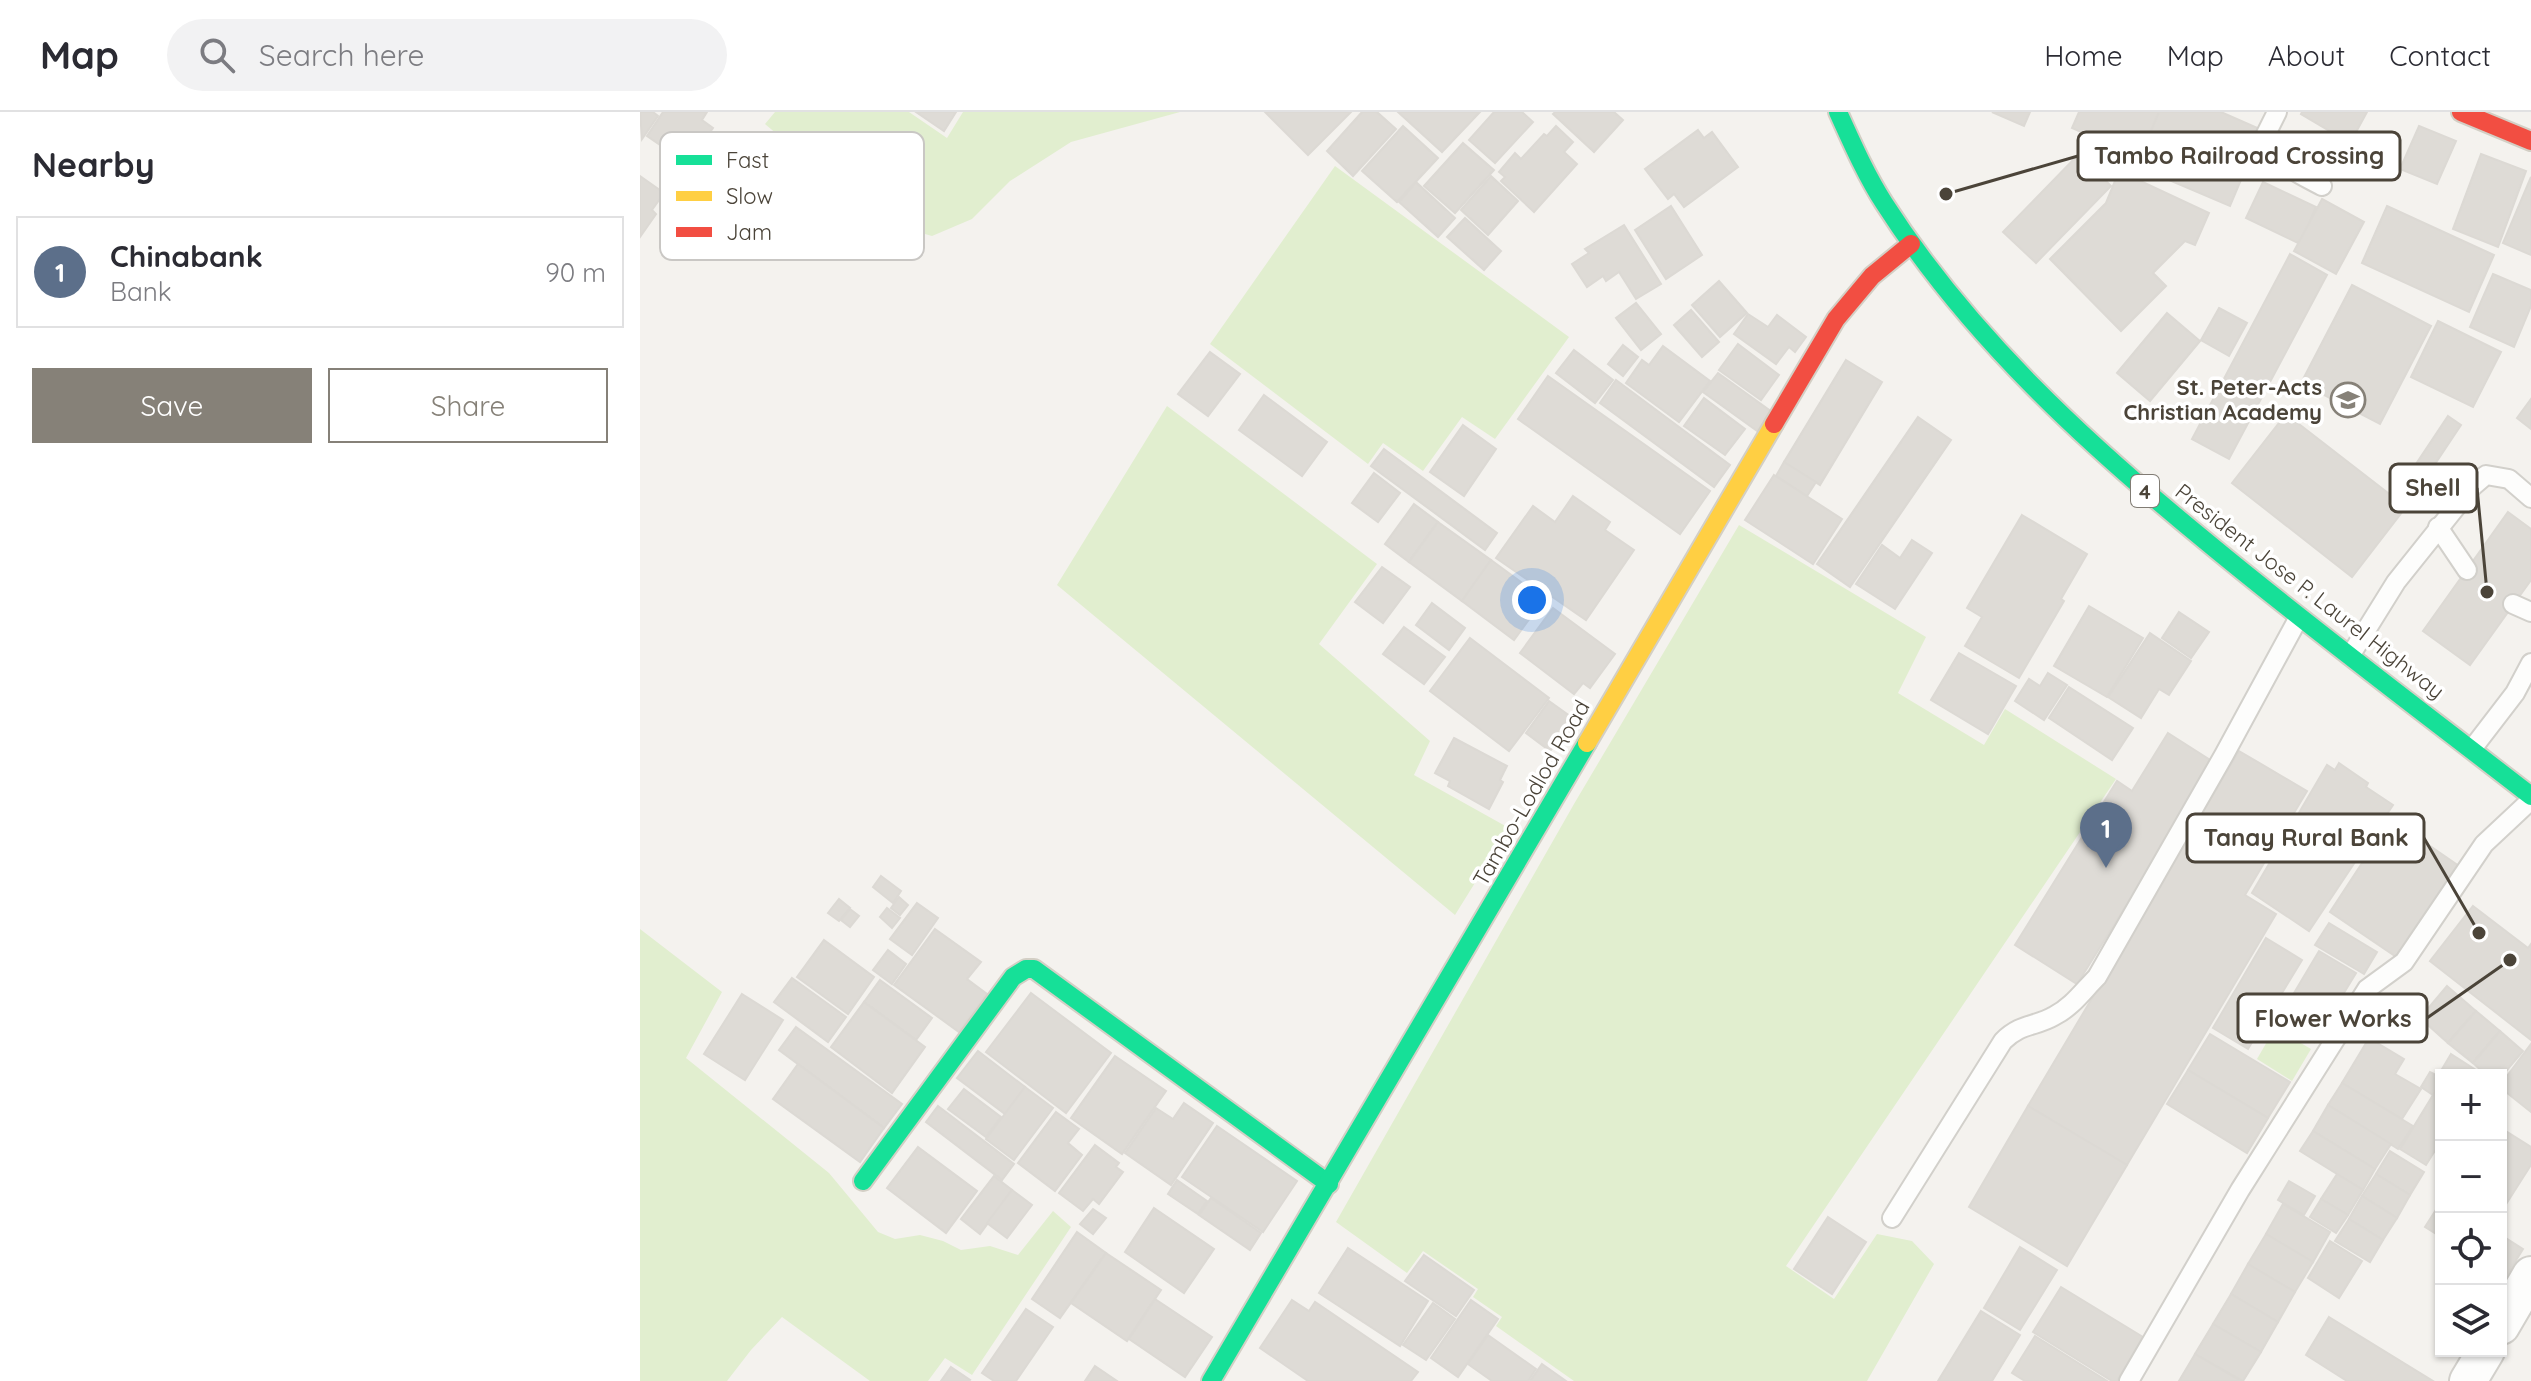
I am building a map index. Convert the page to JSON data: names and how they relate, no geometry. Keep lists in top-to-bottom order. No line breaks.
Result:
{"streets":{"main road":["4","President Jose P. Laurel Highway","Tambo-Lodlod Road"]},"crossings":[["President Jose P. Laurel Highway","Tambo-Lodlod Road"]],"places":{"other":["Tambo Railroad Crossing","Shell","Tanay Rural Bank","Flower Works"],"school or university":["St. Peter-Acts Christian Academy"]},"legend":["Fast","Slow","Jam"],"page":{"header":"Map","search":"Search here","nav":["Home","Map","About","Contact"],"heading":"Nearby","list":[{"mark":"1","name":"Chinabank","note":"Bank","value":"90 m"}],"buttons":["Save","Share"],"pins":"1","map_buttons":["+","−"]}}
